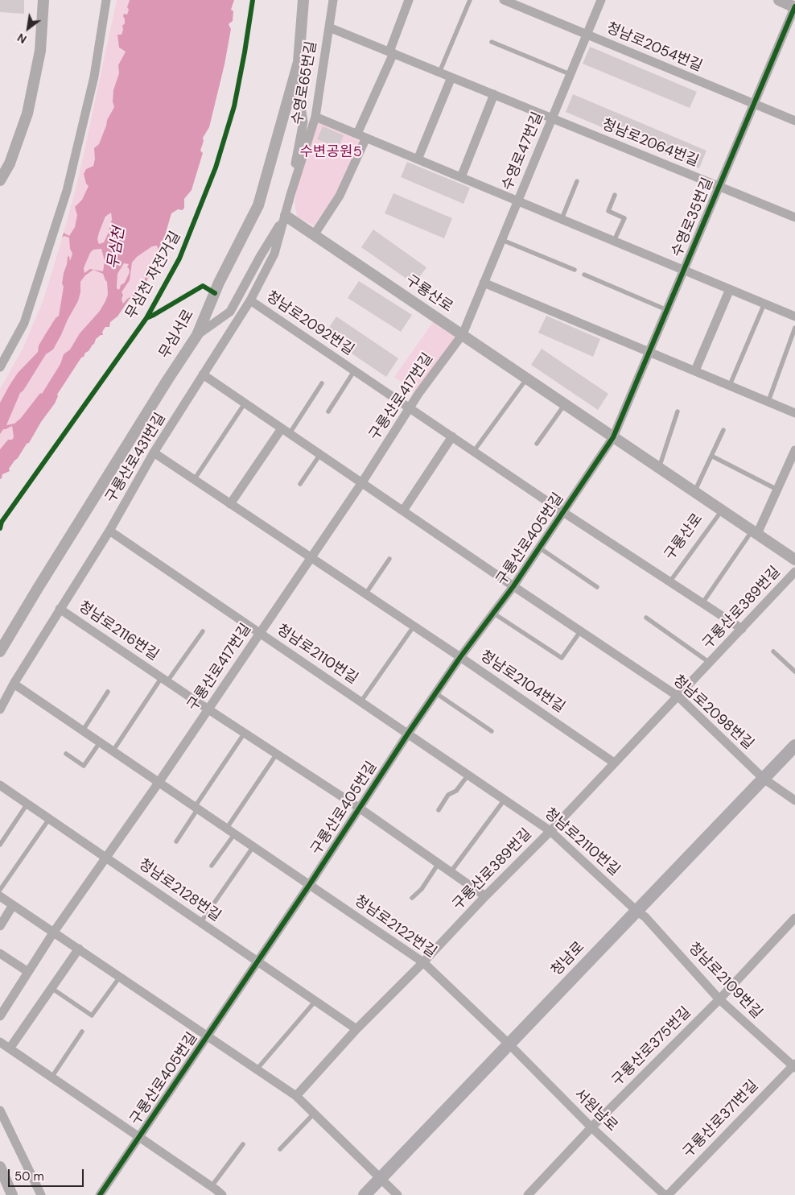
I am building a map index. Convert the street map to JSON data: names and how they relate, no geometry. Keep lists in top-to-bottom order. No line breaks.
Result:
{"streets":{"main road":["청남로"],"street":["청남로2054번길","수영로65번길","청남로2064번길","수영로47번길","수영로35번길","구룡산로","청남로2092번길","무심서로","구룡산로417번길","구룡산로431번길","구룡산로405번길","구룡산로389번길","청남로2116번길","청남로2110번길","청남로2104번길","청남로2098번길","청남로2128번길","청남로2122번길","청남로2109번길","구룡산로375번길","서원남로","구룡산로371번길"],"cycle path":["무심천 자전거길"]},"crossings":[["청남로2054번길","수영로47번길"],["청남로2054번길","수영로35번길"],["수영로65번길","청남로2064번길"],["수영로65번길","구룡산로"],["수영로65번길","구룡산로431번길"],["청남로2064번길","수영로47번길"],["청남로2064번길","수영로35번길"],["수영로47번길","구룡산로"],["수영로47번길","구룡산로417번길"],["수영로35번길","구룡산로"],["수영로35번길","구룡산로405번길"],["구룡산로","청남로2092번길"],["구룡산로","구룡산로417번길"],["구룡산로","구룡산로431번길"],["구룡산로","구룡산로405번길"],["청남로2092번길","구룡산로417번길"],["청남로2092번길","구룡산로431번길"],["청남로2092번길","구룡산로405번길"],["청남로2092번길","구룡산로389번길"],["구룡산로417번길","청남로2116번길"],["구룡산로417번길","청남로2110번길"],["구룡산로417번길","청남로2104번길"],["구룡산로417번길","청남로2098번길"],["구룡산로417번길","청남로2128번길"],["구룡산로417번길","청남로2122번길"],["구룡산로431번길","청남로2116번길"],["구룡산로431번길","청남로2110번길"],["구룡산로431번길","청남로2104번길"],["구룡산로431번길","청남로2098번길"],["구룡산로431번길","청남로2122번길"],["구룡산로405번길","청남로2116번길"],["구룡산로405번길","청남로2110번길"],["구룡산로405번길","청남로2104번길"],["구룡산로405번길","청남로2098번길"],["구룡산로405번길","청남로2128번길"],["구룡산로405번길","청남로2122번길"],["구룡산로389번길","청남로2116번길"],["구룡산로389번길","청남로2110번길"],["구룡산로389번길","청남로2104번길"],["구룡산로389번길","청남로2098번길"],["구룡산로389번길","청남로2128번길"],["구룡산로389번길","청남로2122번길"],["청남로2116번길","청남로2122번길"],["청남로2110번길","청남로"],["청남로2110번길","청남로2109번길"],["청남로2098번길","청남로"],["청남로2122번길","청남로"],["청남로2122번길","서원남로"],["청남로","청남로2109번길"],["청남로","서원남로"],["청남로2109번길","구룡산로375번길"],["청남로2109번길","구룡산로371번길"],["구룡산로375번길","서원남로"]],"water":["무심천"],"parks":["수변공원5"],"scale_bar":"50 m","north":"bottom left"}
